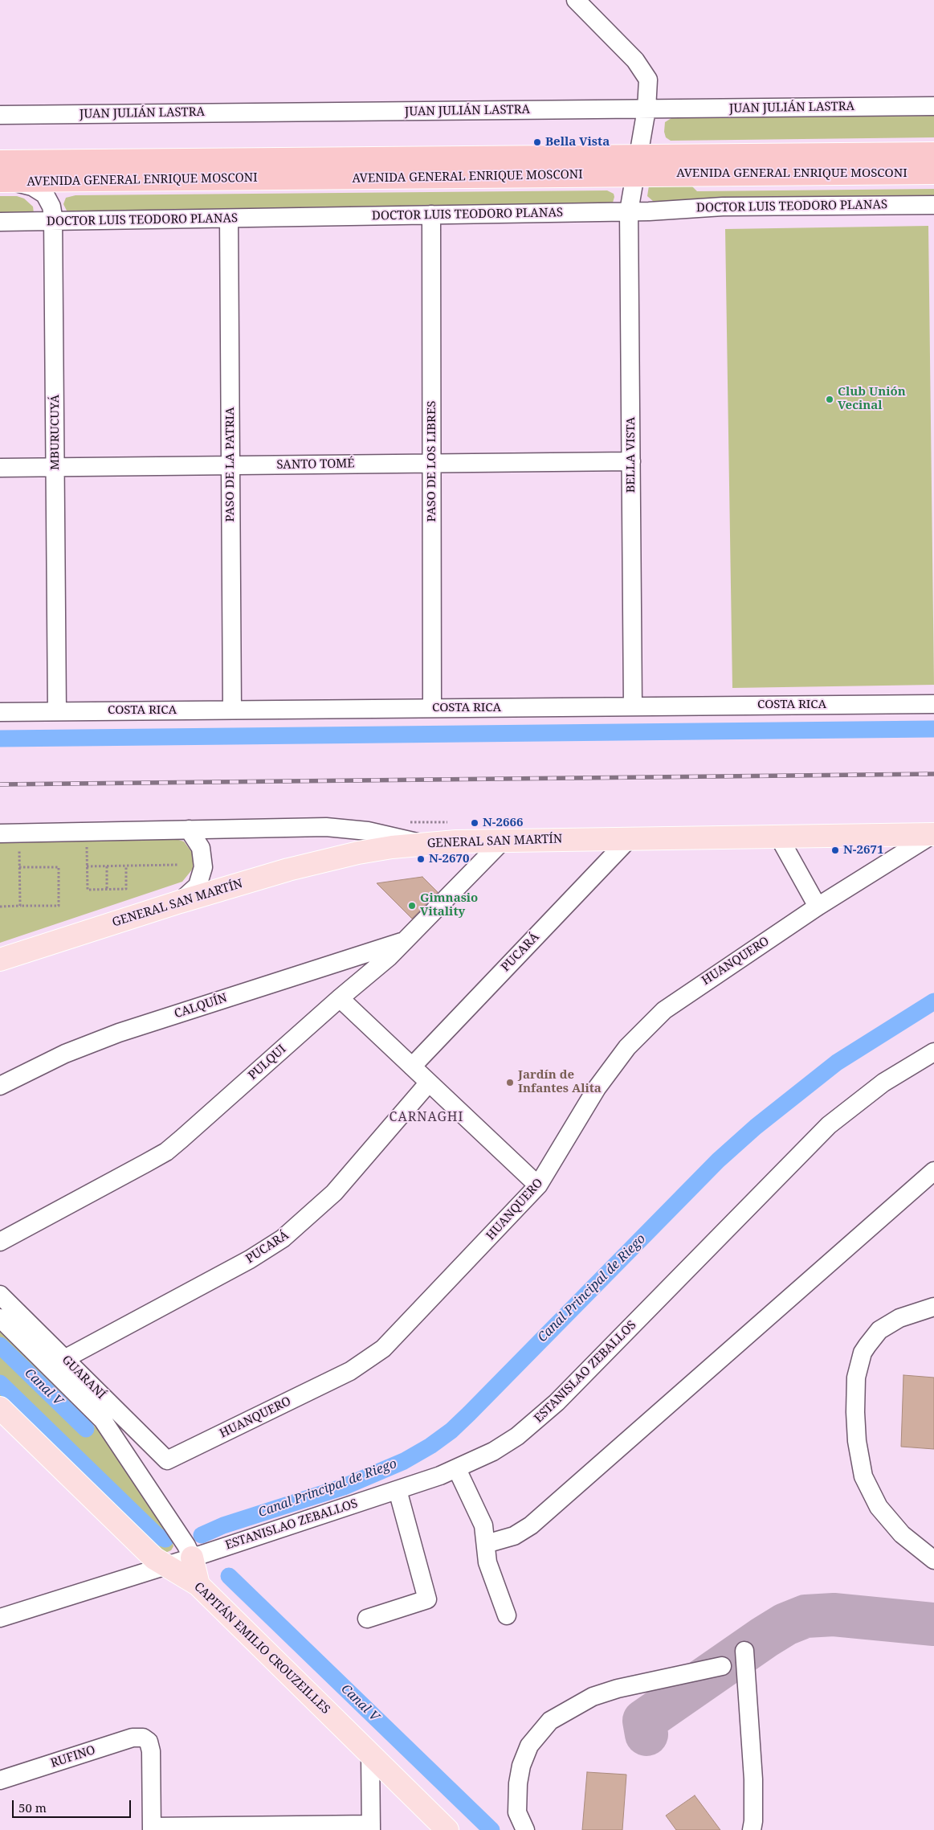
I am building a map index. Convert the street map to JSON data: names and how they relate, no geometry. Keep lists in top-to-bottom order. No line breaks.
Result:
{"streets":{"highway":["AVENIDA GENERAL ENRIQUE MOSCONI"],"main road":["GENERAL SAN MARTÍN","CAPITÁN EMILIO CROUZEILLES"],"street":["JUAN JULIÁN LASTRA","DOCTOR LUIS TEODORO PLANAS","MBURUCUYÁ","BELLA VISTA","PASO DE LOS LIBRES","PASO DE LA PATRIA","SANTO TOMÉ","COSTA RICA","PUCARÁ","HUANQUERO","CALQUÍN","PULQUI","ESTANISLAO ZEBALLOS","GUARANÍ","RUFINO"]},"crossings":[["JUAN JULIÁN LASTRA","BELLA VISTA"],["AVENIDA GENERAL ENRIQUE MOSCONI","MBURUCUYÁ"],["AVENIDA GENERAL ENRIQUE MOSCONI","BELLA VISTA"],["DOCTOR LUIS TEODORO PLANAS","MBURUCUYÁ"],["DOCTOR LUIS TEODORO PLANAS","BELLA VISTA"],["DOCTOR LUIS TEODORO PLANAS","PASO DE LOS LIBRES"],["DOCTOR LUIS TEODORO PLANAS","PASO DE LA PATRIA"],["MBURUCUYÁ","SANTO TOMÉ"],["MBURUCUYÁ","COSTA RICA"],["BELLA VISTA","SANTO TOMÉ"],["BELLA VISTA","COSTA RICA"],["PASO DE LOS LIBRES","SANTO TOMÉ"],["PASO DE LOS LIBRES","COSTA RICA"],["PASO DE LA PATRIA","SANTO TOMÉ"],["PASO DE LA PATRIA","COSTA RICA"],["GENERAL SAN MARTÍN","PUCARÁ"],["GENERAL SAN MARTÍN","HUANQUERO"],["GENERAL SAN MARTÍN","PULQUI"],["PUCARÁ","GUARANÍ"],["HUANQUERO","GUARANÍ"],["CALQUÍN","PULQUI"],["ESTANISLAO ZEBALLOS","CAPITÁN EMILIO CROUZEILLES"]],"districts":["CARNAGHI"],"water":["Canal Principal de Riego","Canal V"],"places":["Bella Vista","Club Unión Vecinal","N-2666","N-2671","N-2670","Gimnasio Vitality","Jardín de Infantes Alita"],"scale_bar":"50 m"}
